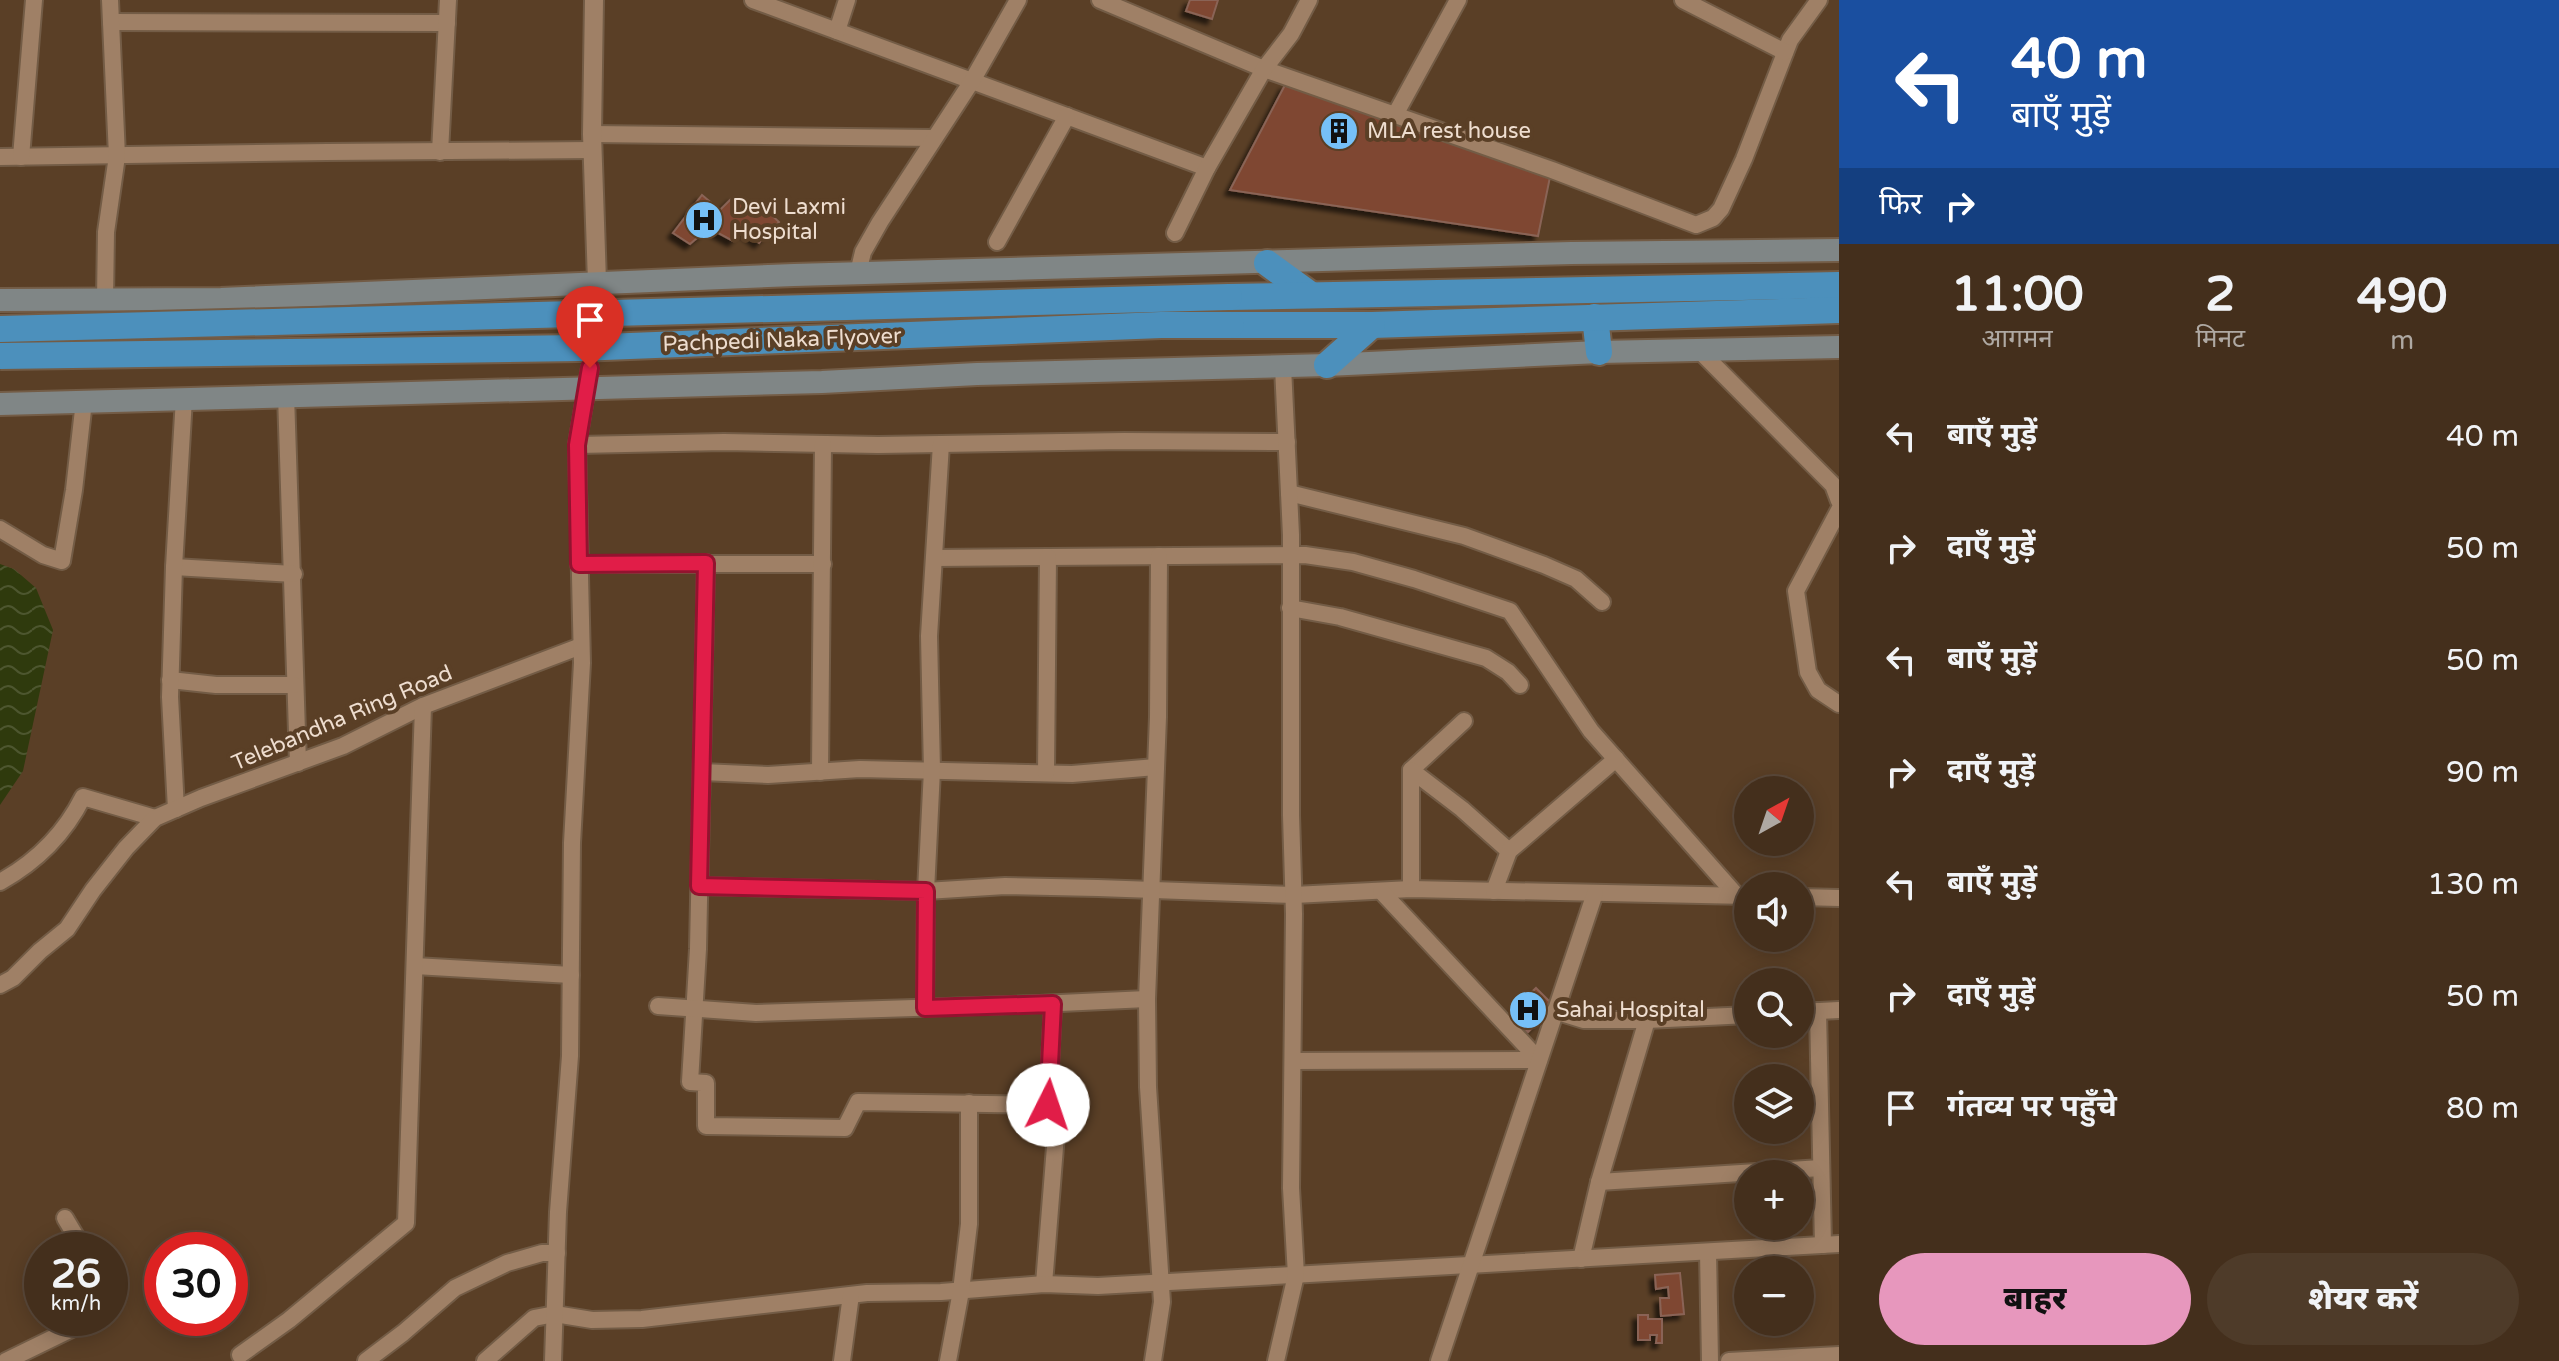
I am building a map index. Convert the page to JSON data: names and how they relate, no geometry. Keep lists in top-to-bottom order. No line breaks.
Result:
{"streets":{"highway":["Pachpedi Naka Flyover"],"street":["Telebandha Ring Road"]},"places":{"building":["MLA rest house"],"hospital":["Devi Laxmi Hospital","Sahai Hospital"]},"north":"top right","page":{"turn":["40 m","बाएँ मुड़ें"],"then":"फिर","eta":["11:00","आगमन","2","मिनट","490","m"],"list":[{"name":"बाएँ मुड़ें","value":"40 m"},{"name":"दाएँ मुड़ें","value":"50 m"},{"name":"बाएँ मुड़ें","value":"50 m"},{"name":"दाएँ मुड़ें","value":"90 m"},{"name":"बाएँ मुड़ें","value":"130 m"},{"name":"दाएँ मुड़ें","value":"50 m"},{"name":"गंतव्य पर पहुँचे","value":"80 m"}],"map_buttons":["+","−"],"speed":"26 km/h","limit":"30","buttons":["बाहर","शेयर करें"]}}
